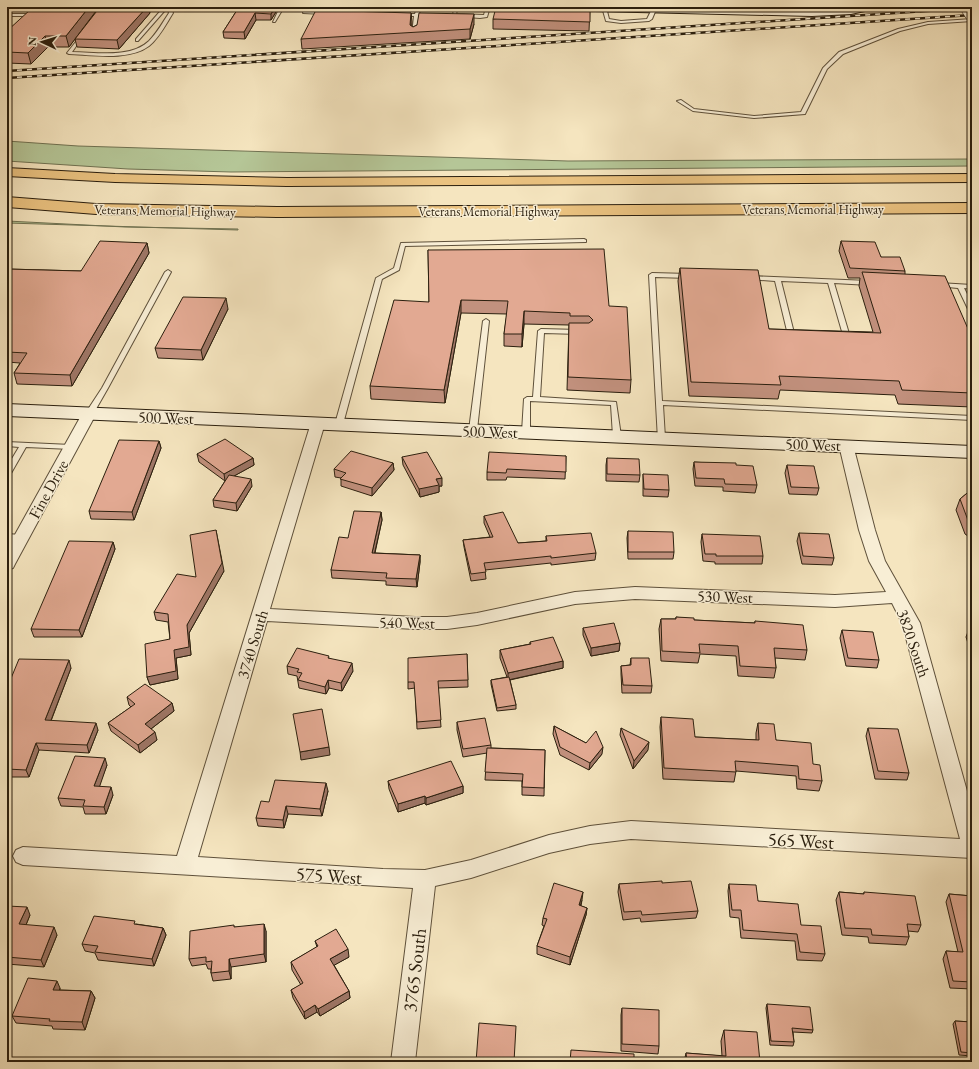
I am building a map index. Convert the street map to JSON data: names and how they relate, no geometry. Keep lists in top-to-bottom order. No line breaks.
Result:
{"streets":{"highway":["Veterans Memorial Highway"],"main road":["500 West"],"street":["Fine Drive","530 West","540 West","3820 South","3740 South","565 West","575 West","3765 South"]},"crossings":[["500 West","Fine Drive"],["500 West","3820 South"],["500 West","3740 South"],["530 West","540 West"],["530 West","3820 South"],["540 West","3740 South"],["3740 South","575 West"],["565 West","575 West"],["575 West","3765 South"]],"north":"left"}
